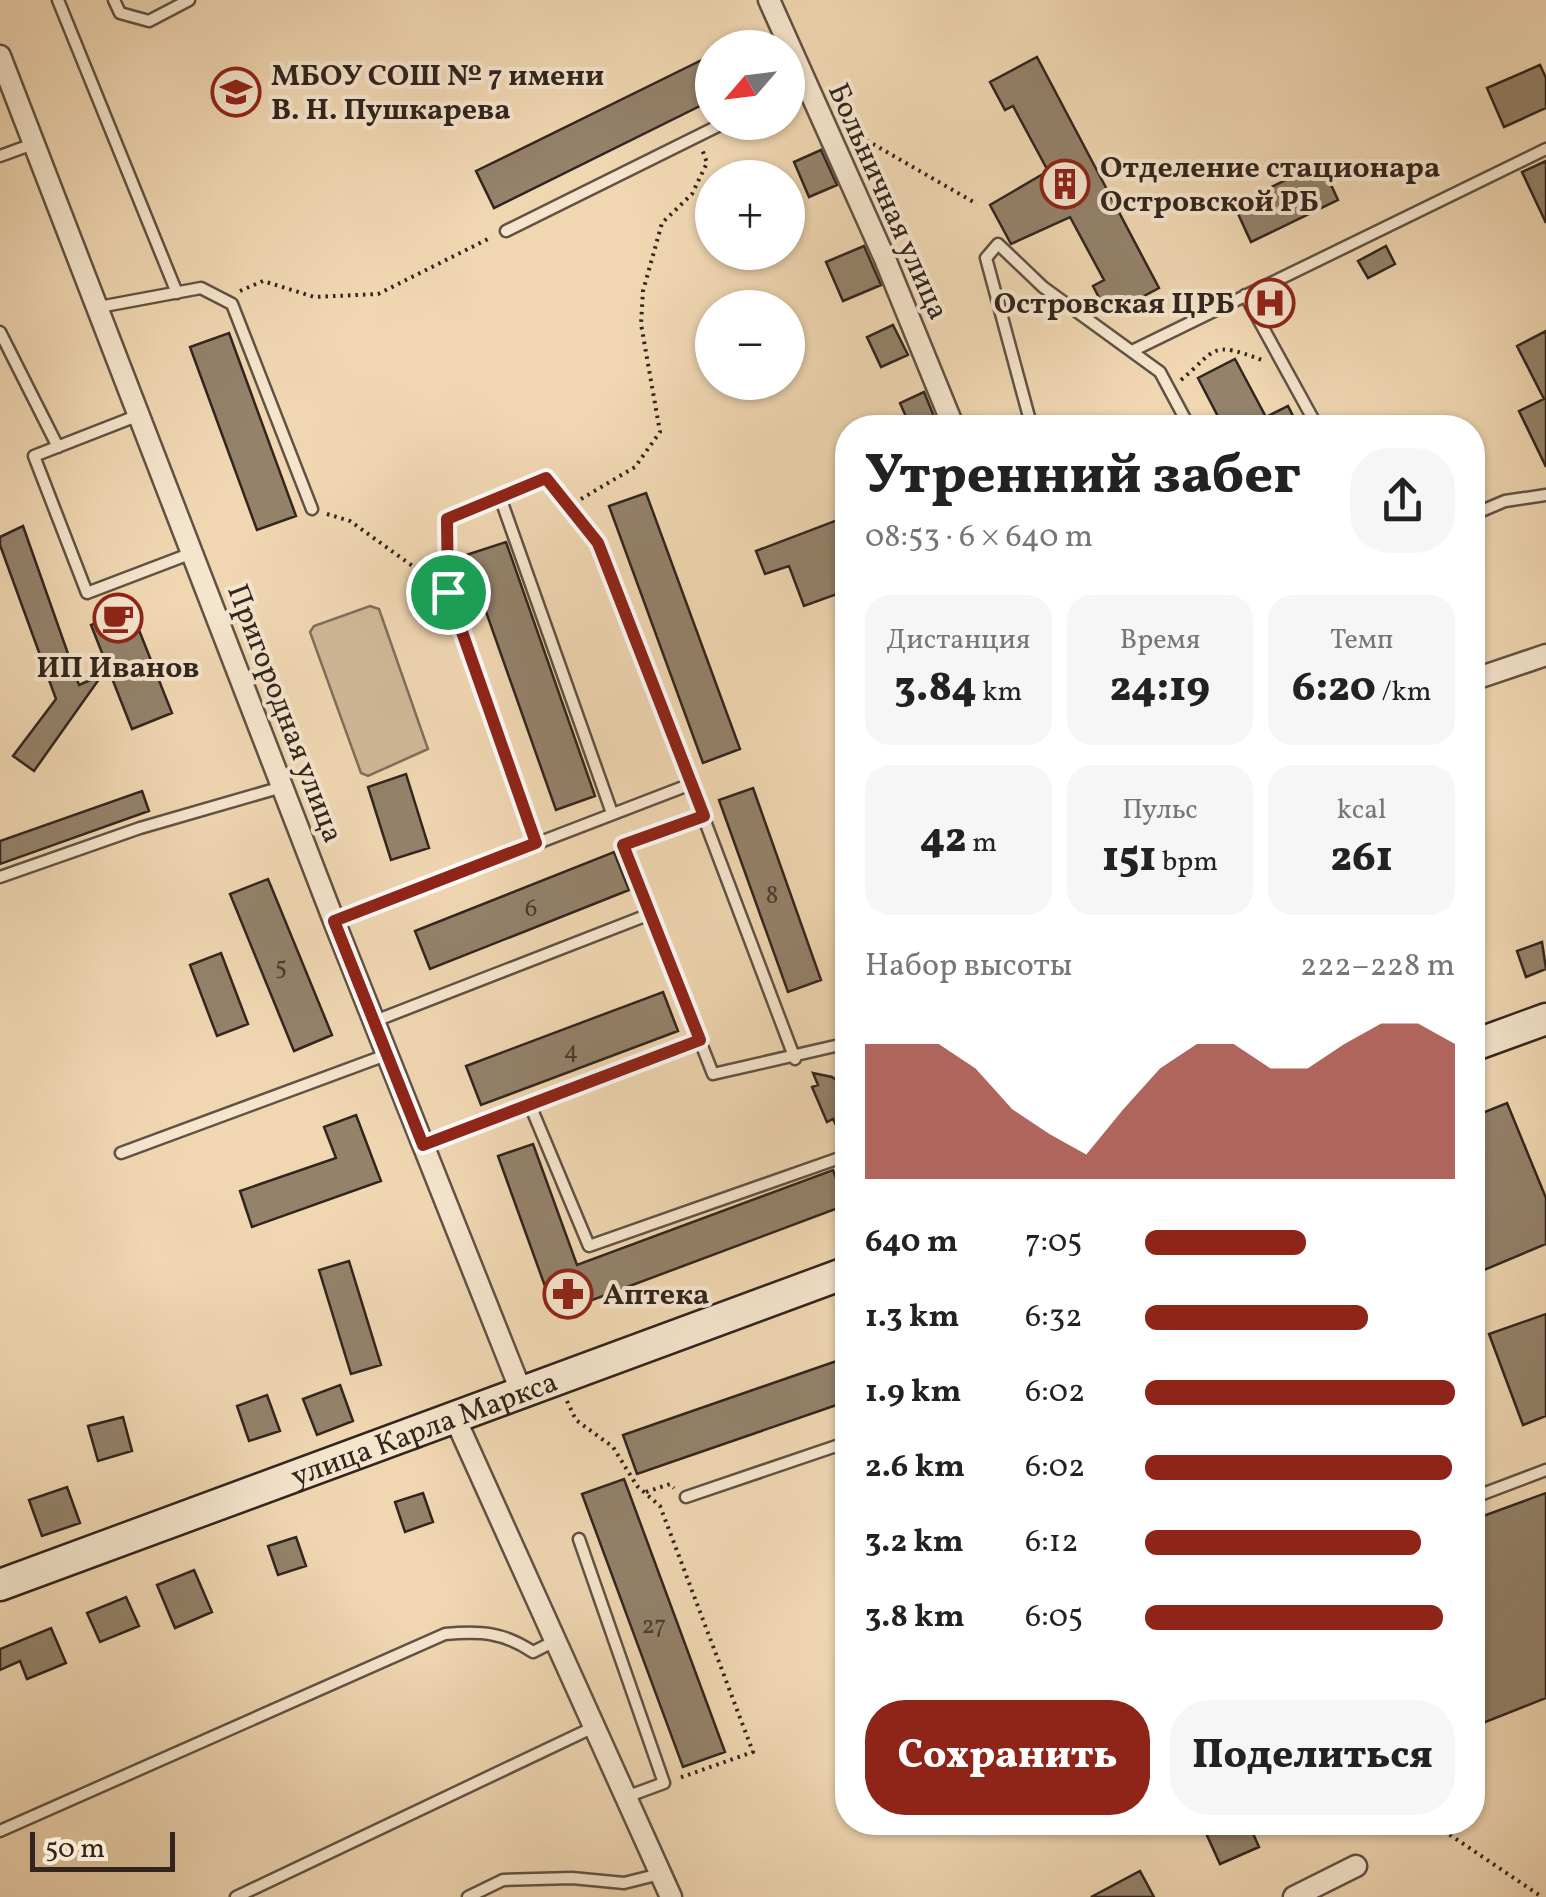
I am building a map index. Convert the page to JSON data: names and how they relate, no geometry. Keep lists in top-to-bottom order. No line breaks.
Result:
{"streets":{"main road":["улица Карла Маркса"],"street":["Больничная улица","Пригородная улица"]},"crossings":[["Пригородная улица","улица Карла Маркса"]],"places":{"school or university":["МБОУ СОШ № 7 имени В. Н. Пушкарева"],"building":["Отделение стационара Островской РБ"],"hospital":["Островская ЦРБ"],"cafe":["ИП Иванов"],"pharmacy":["Аптека"]},"house_numbers":["8","6","5","4","27"],"scale_bar":"50 m","north":"bottom left","page":{"map_buttons":["+","−"],"heading":["Утренний забег","08:53 · 6 × 640 m"],"stats":[["Дистанция","3.84 km"],["Время","24:19"],["Темп","6:20 /km"],["42 m"],["Пульс","151 bpm"],["kcal","261"]],"chart":["Набор высоты","222–228 m"],"list":[{"name":"640 m","note":"7:05"},{"name":"1.3 km","note":"6:32"},{"name":"1.9 km","note":"6:02"},{"name":"2.6 km","note":"6:02"},{"name":"3.2 km","note":"6:12"},{"name":"3.8 km","note":"6:05"}],"buttons":["Сохранить","Поделиться"],"scale":"50 m"}}
